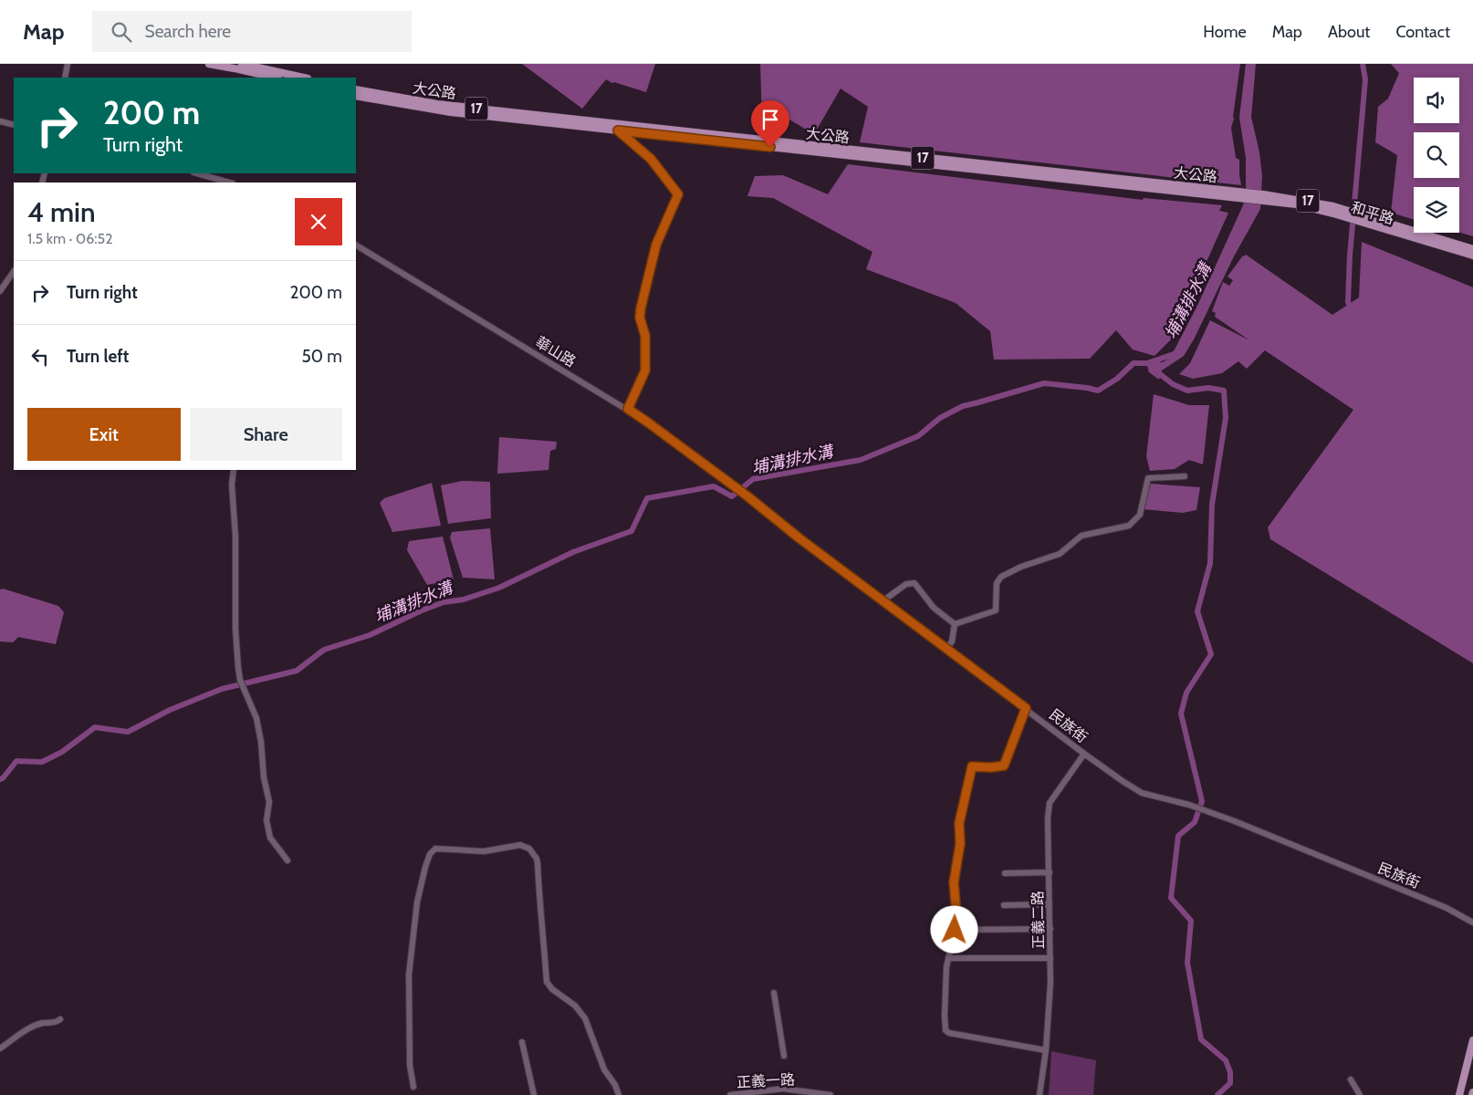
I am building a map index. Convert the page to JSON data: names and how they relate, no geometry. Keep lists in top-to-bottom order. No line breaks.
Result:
{"streets":{"main road":["大公路","17","和平路"],"street":["華山路","民族街","正義二路","正義一路"]},"crossings":[["大公路","和平路"],["華山路","民族街"],["民族街","正義二路"]],"water":["埔溝排水溝"],"page":{"header":"Map","search":"Search here","nav":["Home","Map","About","Contact"],"turn":["200 m","Turn right"],"heading":["4 min","1.5 km · 06:52"],"list":[{"name":"Turn right","value":"200 m"},{"name":"Turn left","value":"50 m"}],"buttons":["Exit","Share"]}}
